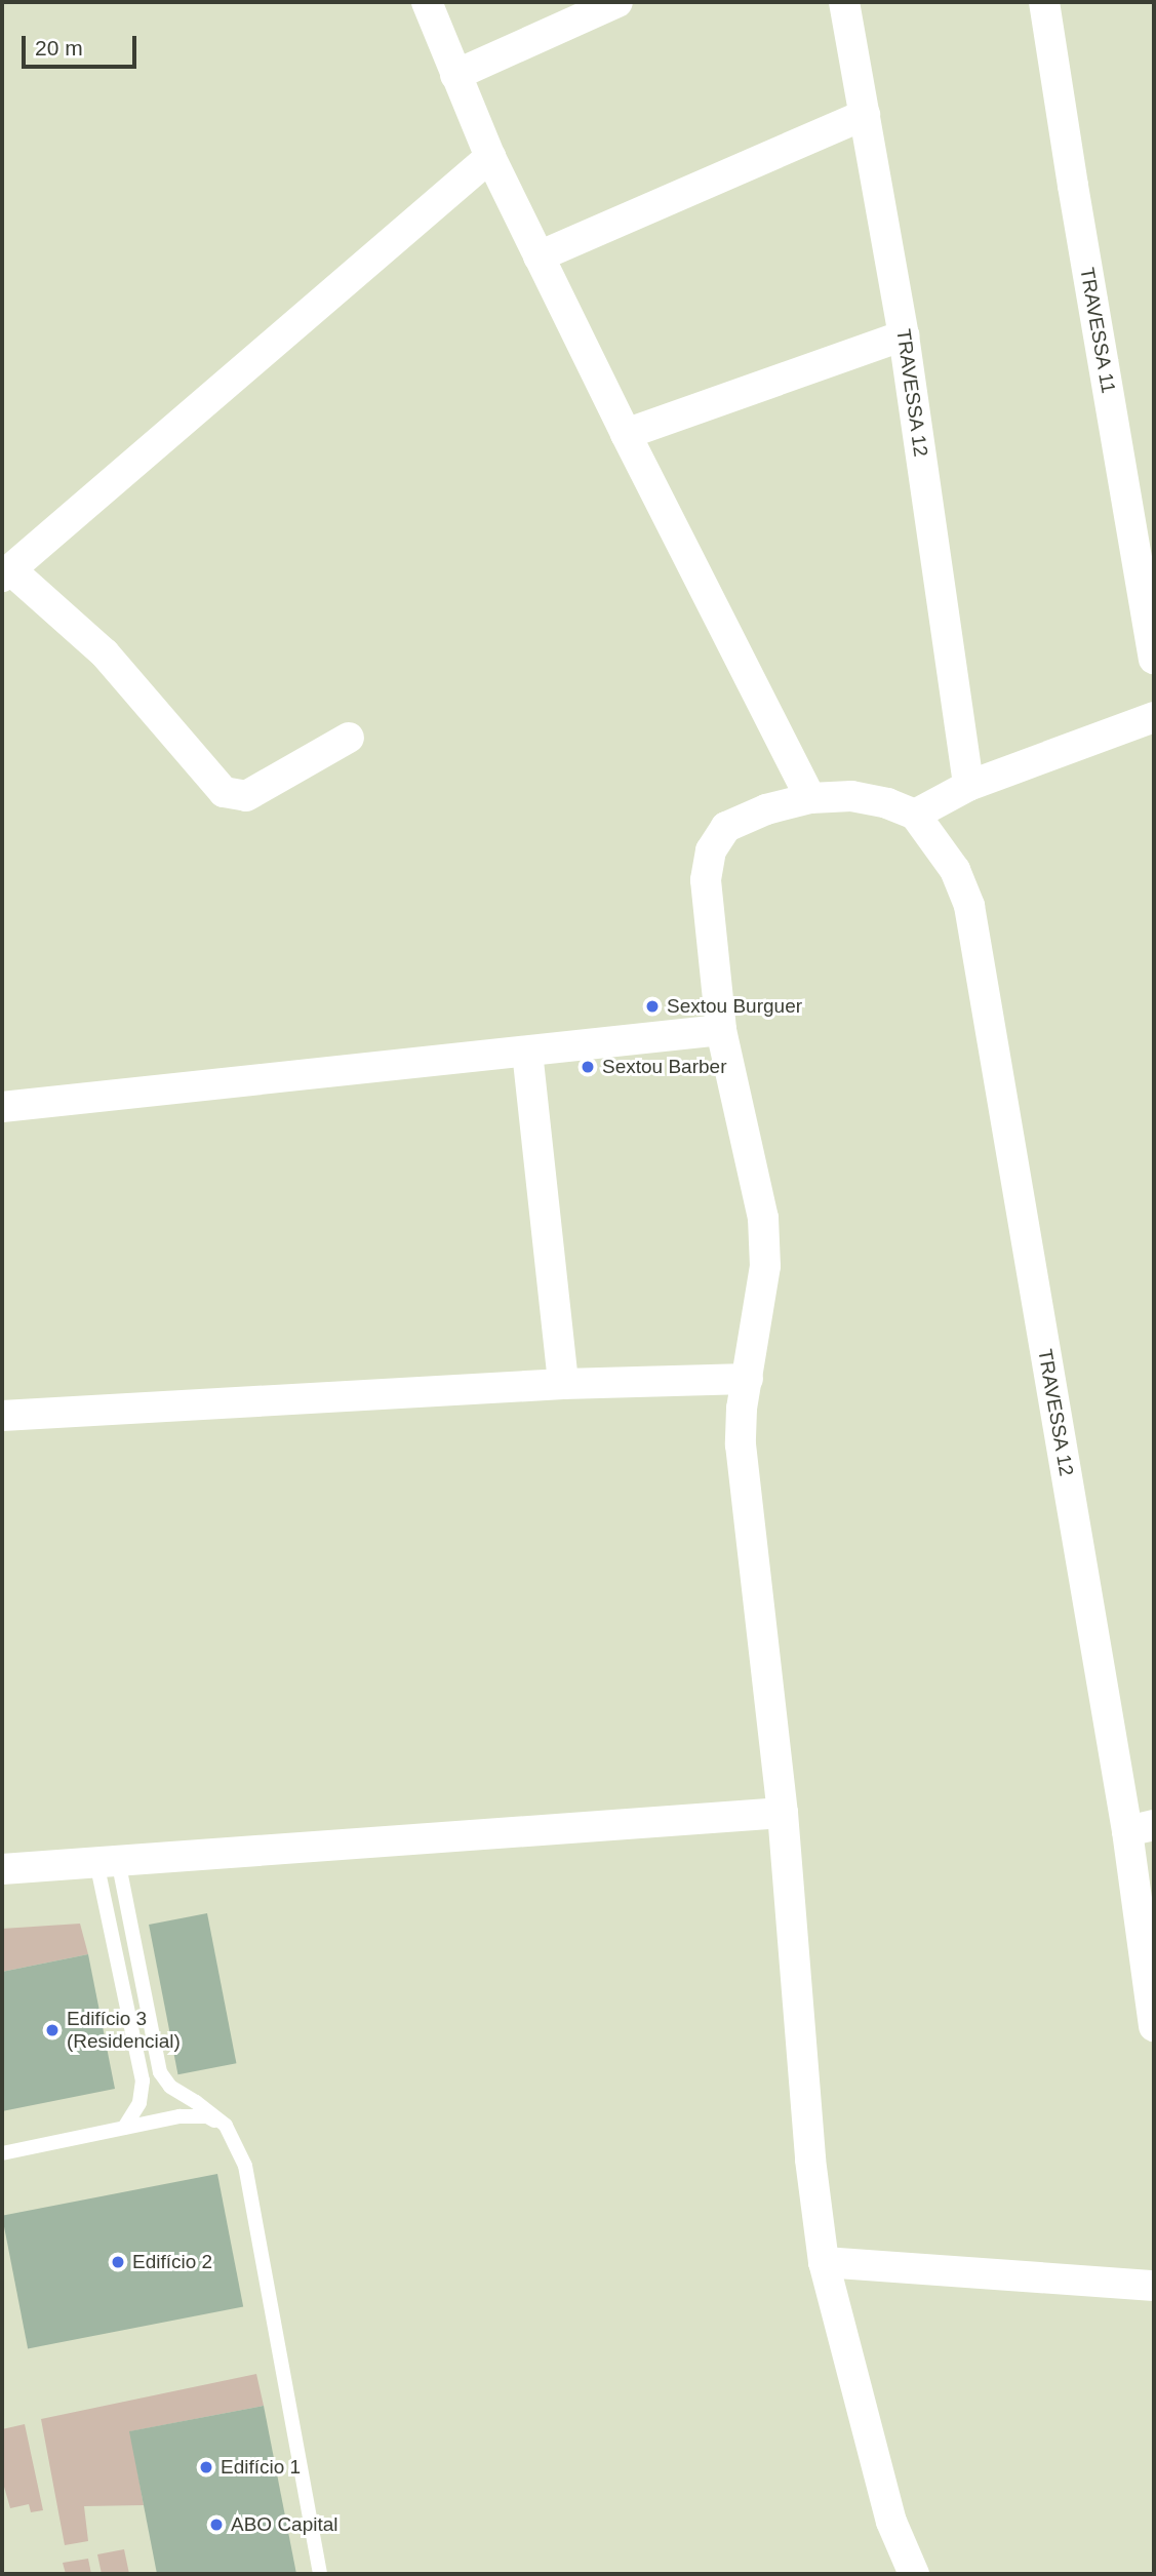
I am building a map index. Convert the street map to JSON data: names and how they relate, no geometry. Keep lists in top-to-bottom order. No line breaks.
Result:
{"streets":{"street":["TRAVESSA 11","TRAVESSA 12"]},"places":["Sextou Burguer","Sextou Barber","Edifício 3 (Residencial)","Edifício 2","Edifício 1","ABO Capital"],"scale_bar":"20 m"}
